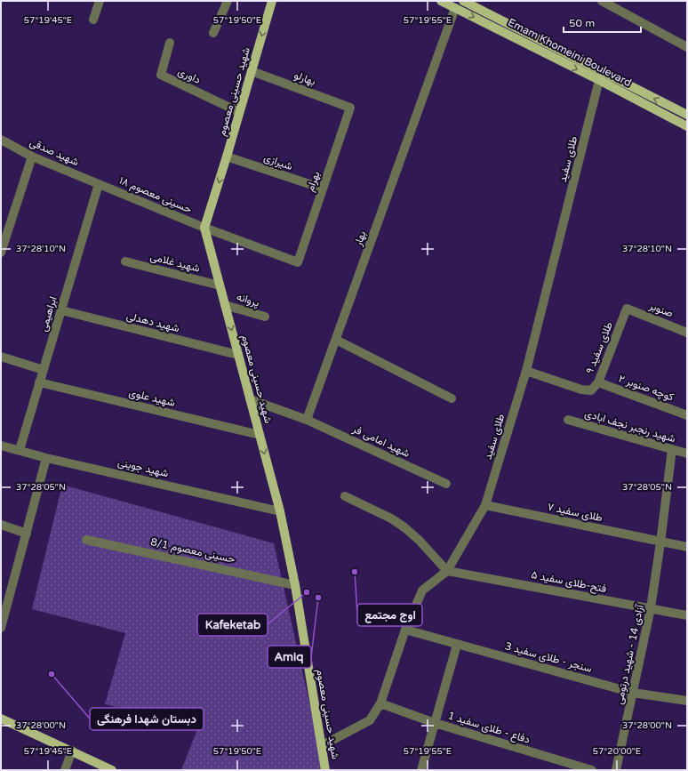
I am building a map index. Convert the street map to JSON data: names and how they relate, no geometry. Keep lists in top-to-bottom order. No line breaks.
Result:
{"streets":{"main road":["Emam Khomeini Boulevard","شهید حسینی معصوم"],"street":["داوری","بهارلو","شهید صدقی","طلای سفید","شیرازی","بهرام","حسینی معصوم ۱۸","بهار","شهید غلامی","پروانه","صنوبر","ابراهیمی","شهید دهدلی","طلای سفید ۹","کوچه صنوبر ۲","شهید علوی","شهید رنجبر نجف ابادی","شهید امامی فر","شهید جوینی","طلای سفید ۷","حسینی معصوم 8/1","فتح-طلای سفید ۵","آزادی 14 - شهید درتومی","سنجر - طلای سفید 3","دفاع - طلای سفید 1"]},"crossings":[["Emam Khomeini Boulevard","طلای سفید"],["Emam Khomeini Boulevard","بهار"],["داوری","شهید حسینی معصوم"],["بهارلو","شهید حسینی معصوم"],["بهارلو","بهرام"],["شهید حسینی معصوم","طلای سفید"],["شهید حسینی معصوم","شیرازی"],["شهید حسینی معصوم","حسینی معصوم ۱۸"],["شهید حسینی معصوم","شهید غلامی"],["شهید حسینی معصوم","پروانه"],["شهید حسینی معصوم","شهید دهدلی"],["شهید حسینی معصوم","شهید علوی"],["شهید حسینی معصوم","شهید جوینی"],["شهید حسینی معصوم","حسینی معصوم 8/1"],["شهید صدقی","حسینی معصوم ۱۸"],["شهید صدقی","ابراهیمی"],["طلای سفید","طلای سفید ۹"],["طلای سفید","طلای سفید ۷"],["طلای سفید","فتح-طلای سفید ۵"],["طلای سفید","سنجر - طلای سفید 3"],["طلای سفید","دفاع - طلای سفید 1"],["شیرازی","بهرام"],["بهرام","حسینی معصوم ۱۸"],["حسینی معصوم ۱۸","ابراهیمی"],["بهار","شهید امامی فر"],["صنوبر","طلای سفید ۹"],["ابراهیمی","شهید دهدلی"],["ابراهیمی","شهید علوی"],["ابراهیمی","شهید جوینی"],["طلای سفید ۹","کوچه صنوبر ۲"],["شهید رنجبر نجف ابادی","آزادی 14 - شهید درتومی"],["طلای سفید ۷","آزادی 14 - شهید درتومی"],["فتح-طلای سفید ۵","آزادی 14 - شهید درتومی"],["آزادی 14 - شهید درتومی","سنجر - طلای سفید 3"]],"places":["اوج مجتمع","Kafeketab","Amiq","دبستان شهدا فرهنگی"],"scale_bar":"50 m","coordinates":["57°19'45\"E","57°19'50\"E","57°19'55\"E","37°28'10\"N","37°28'05\"N","37°28'00\"N","57°20'00\"E"]}
